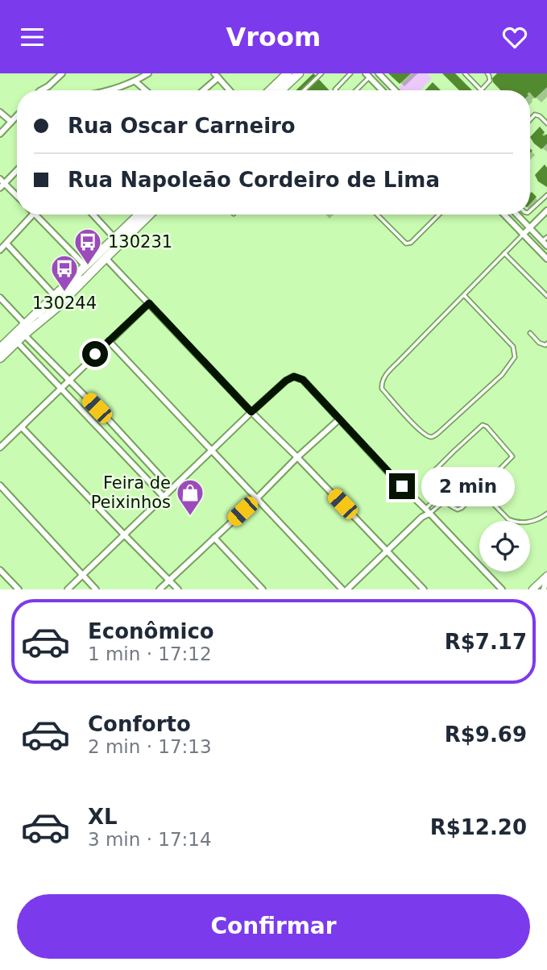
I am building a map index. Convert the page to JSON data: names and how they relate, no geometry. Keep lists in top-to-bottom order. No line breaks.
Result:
{"places":{"bus stop":["130231","130244"],"shop":["Feira de Peixinhos"]},"page":{"header":"Vroom","banner":["Rua Oscar Carneiro","Rua Napoleão Cordeiro de Lima"],"bubble":"2 min","list":[{"name":"Econômico","note":"1 min · 17:12","value":"R$7.17"},{"name":"Conforto","note":"2 min · 17:13","value":"R$9.69"},{"name":"XL","note":"3 min · 17:14","value":"R$12.20"}],"buttons":"Confirmar"}}
